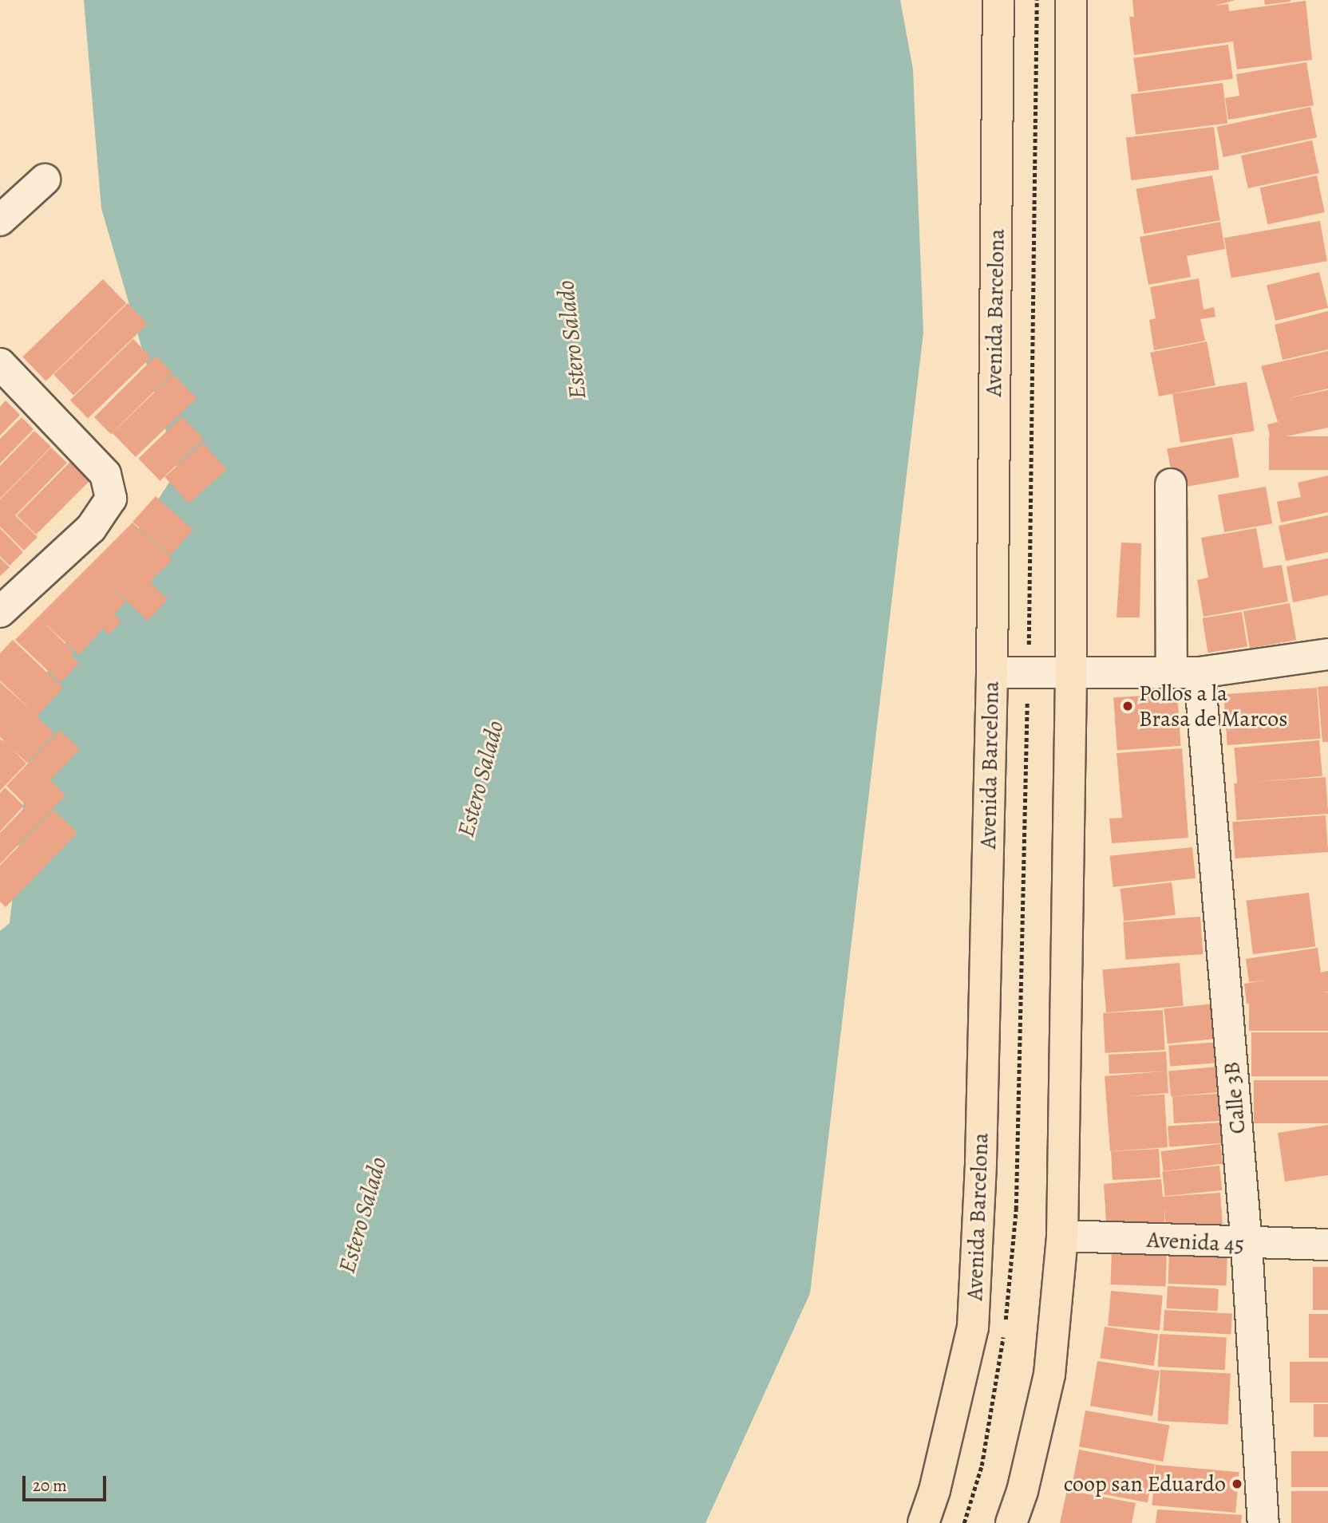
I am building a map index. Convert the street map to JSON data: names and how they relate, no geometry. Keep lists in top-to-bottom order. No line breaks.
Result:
{"streets":{"main road":["Avenida Barcelona"],"street":["Calle 3B","Avenida 45"]},"crossings":[["Calle 3B","Avenida 45"]],"water":["Estero Salado"],"places":["Pollos a la Brasa de Marcos","coop san Eduardo"],"scale_bar":"20 m"}
